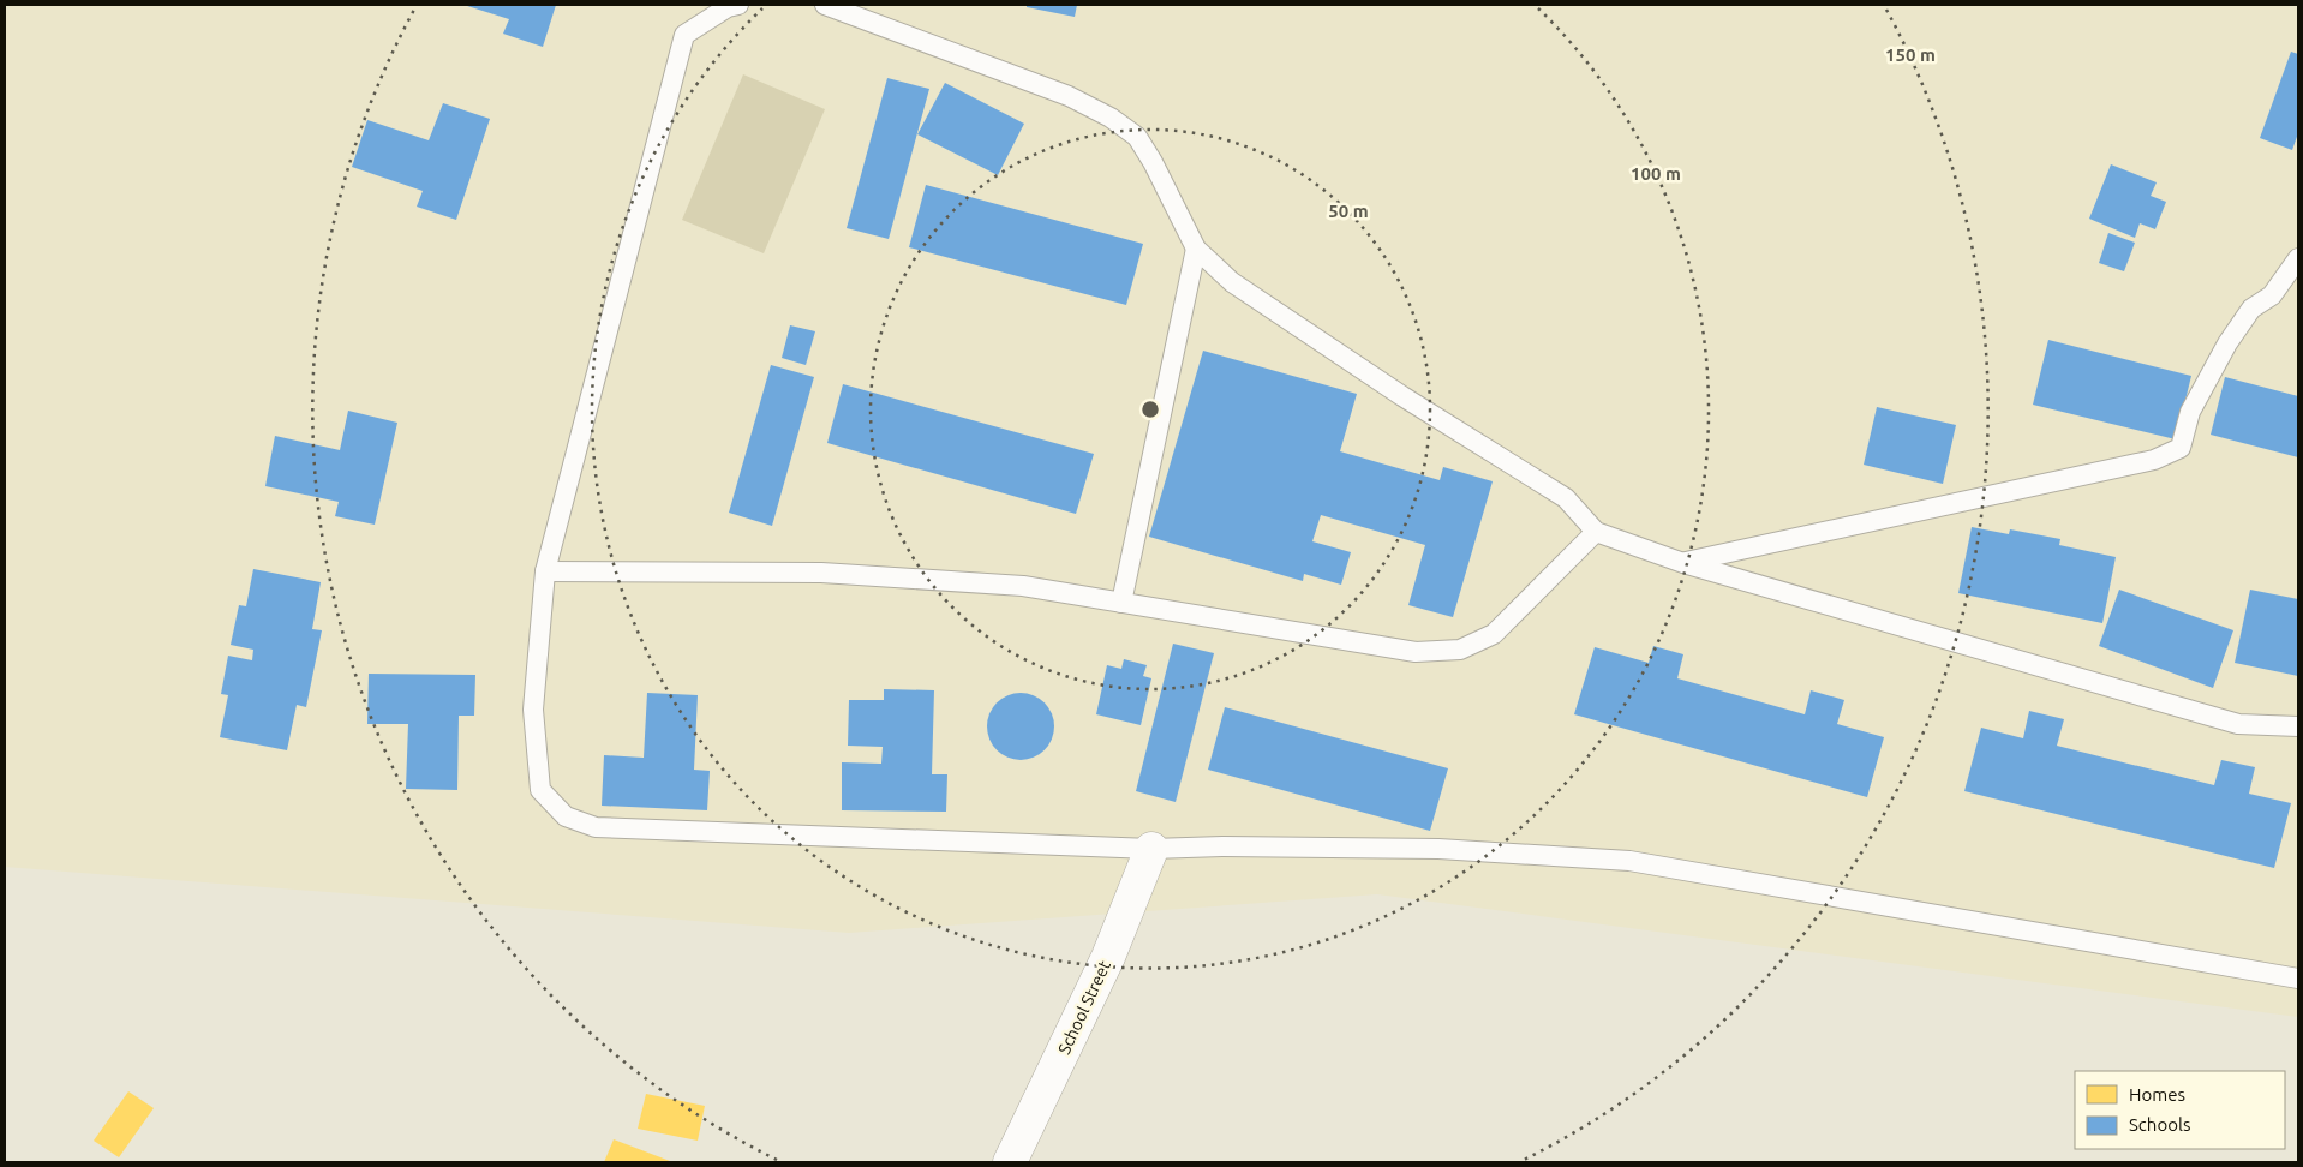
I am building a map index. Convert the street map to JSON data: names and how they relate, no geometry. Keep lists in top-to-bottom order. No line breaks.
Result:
{"streets":{"street":["School Street"]},"legend":["Homes","Schools"],"rings":["150 m","100 m","50 m"]}
